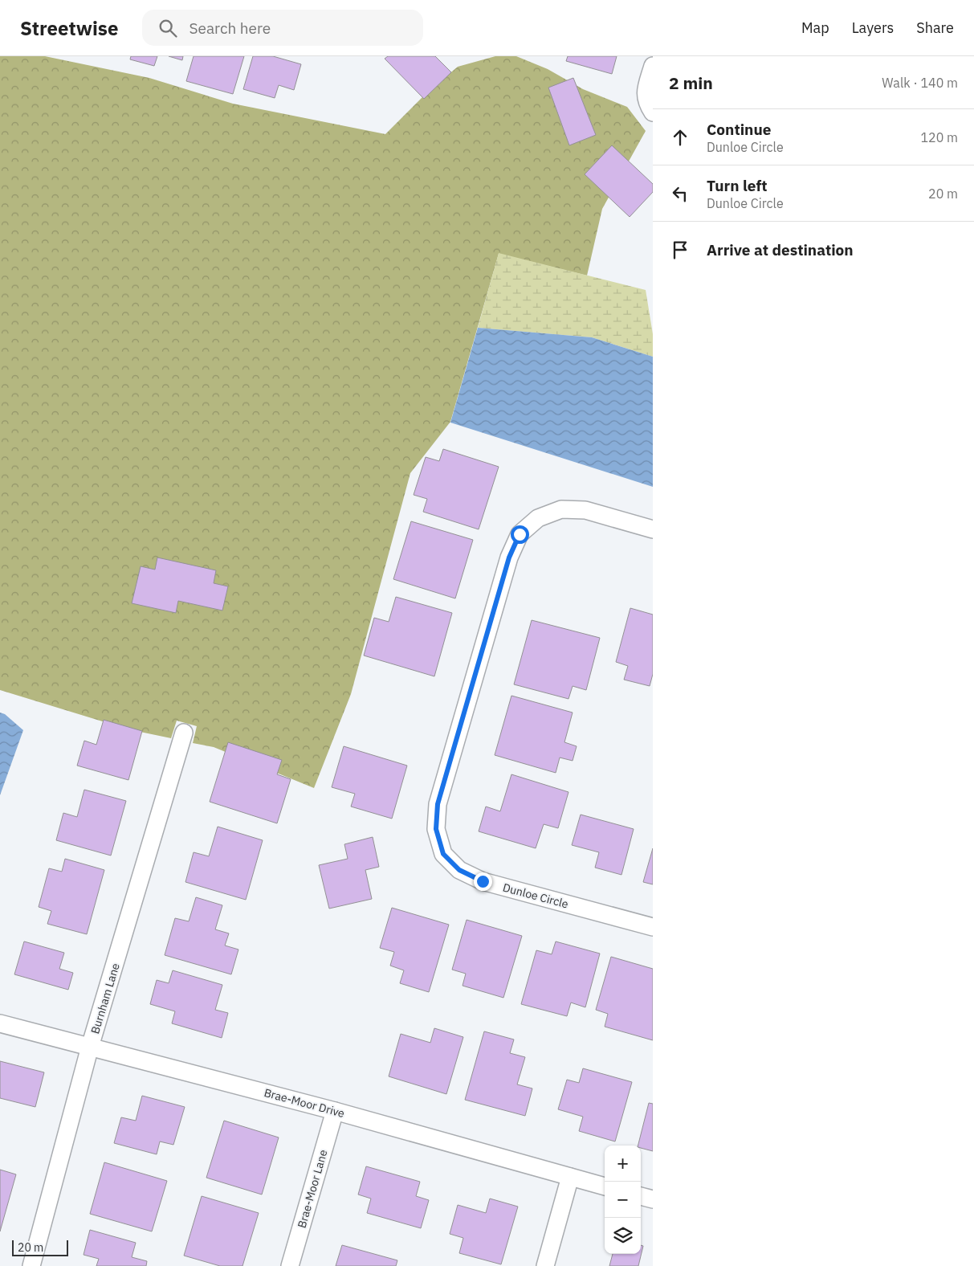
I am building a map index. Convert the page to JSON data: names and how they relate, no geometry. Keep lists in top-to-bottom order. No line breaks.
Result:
{"streets":{"street":["Dunloe Circle","Burnham Lane","Brae-Moor Drive","Brae-Moor Lane"]},"crossings":[["Burnham Lane","Brae-Moor Drive"],["Brae-Moor Drive","Brae-Moor Lane"]],"scale_bar":"20 m","page":{"header":"Streetwise","search":"Search here","nav":["Map","Layers","Share"],"heading":["2 min","Walk · 140 m"],"list":[["Continue","Dunloe Circle","120 m"],["Turn left","Dunloe Circle","20 m"],"Arrive at destination"],"map_buttons":["+","−"],"scale":"20 m"}}
